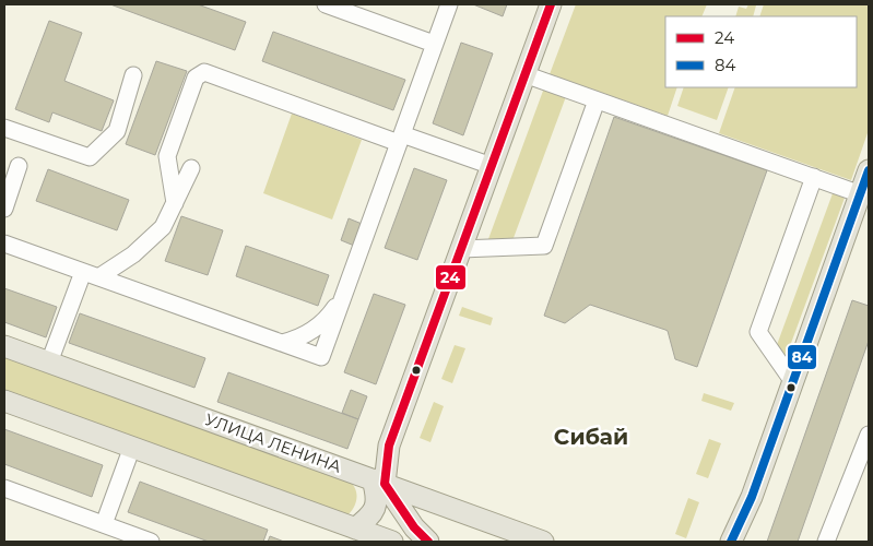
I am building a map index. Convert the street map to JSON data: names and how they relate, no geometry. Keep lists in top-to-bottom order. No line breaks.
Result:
{"streets":{"main road":["УЛИЦА ЛЕНИНА"]},"districts":["Сибай"],"lines":["transit line 24","transit line 84"],"legend":["24","84"]}
